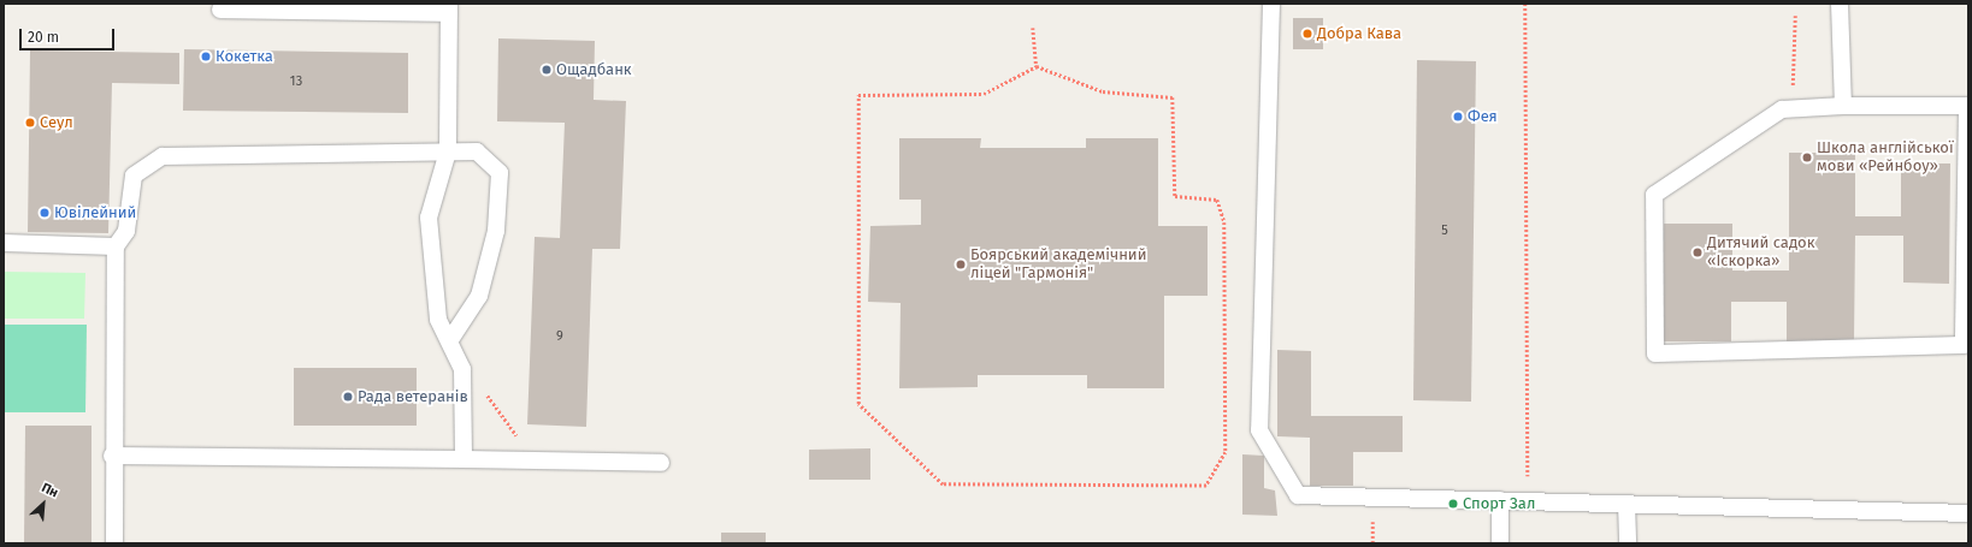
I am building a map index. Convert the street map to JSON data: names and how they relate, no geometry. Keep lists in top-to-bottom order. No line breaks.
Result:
{"places":["Добра Кава","Кокетка","Ощадбанк","Фея","Сеул","Школа англійської мови «Рейнбоу»","Ювілейний","Дитячий садок «Іскорка»","Боярський академічний ліцей \"Гармонія\"","Рада ветеранів","Спорт Зал"],"house_numbers":["13","5","9"],"scale_bar":"20 m","north":"top right"}
